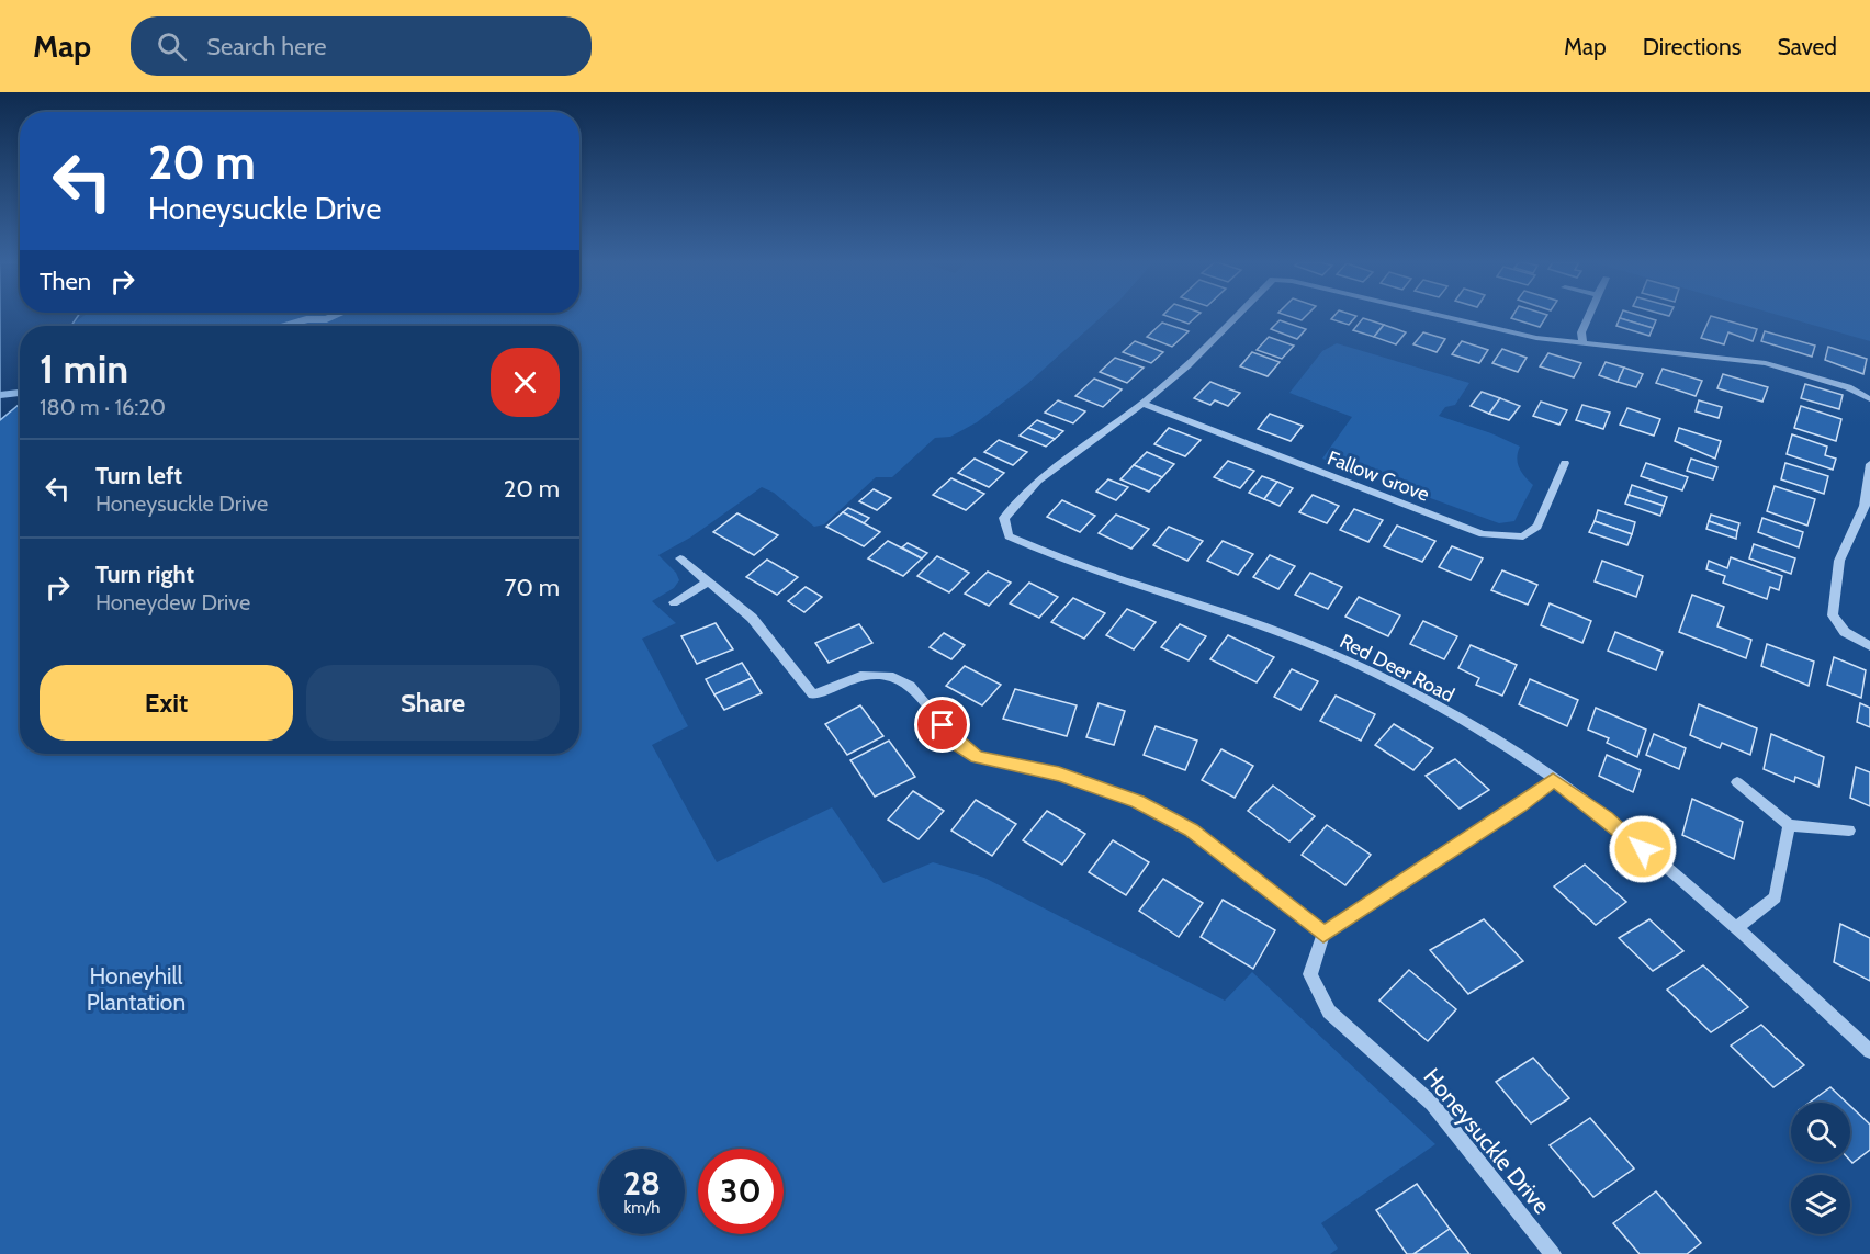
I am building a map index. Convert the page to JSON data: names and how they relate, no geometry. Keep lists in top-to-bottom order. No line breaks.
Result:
{"streets":{"street":["Fallow Grove","Red Deer Road","Honeysuckle Drive"]},"crossings":[["Fallow Grove","Red Deer Road"]],"parks":["Honeyhill Plantation"],"page":{"header":"Map","search":"Search here","nav":["Map","Directions","Saved"],"turn":["20 m","Honeysuckle Drive"],"then":"Then","heading":["1 min","180 m · 16:20"],"list":[{"name":"Turn left","note":"Honeysuckle Drive","value":"20 m"},{"name":"Turn right","note":"Honeydew Drive","value":"70 m"}],"buttons":["Exit","Share"],"speed":"28 km/h","limit":"30"}}
